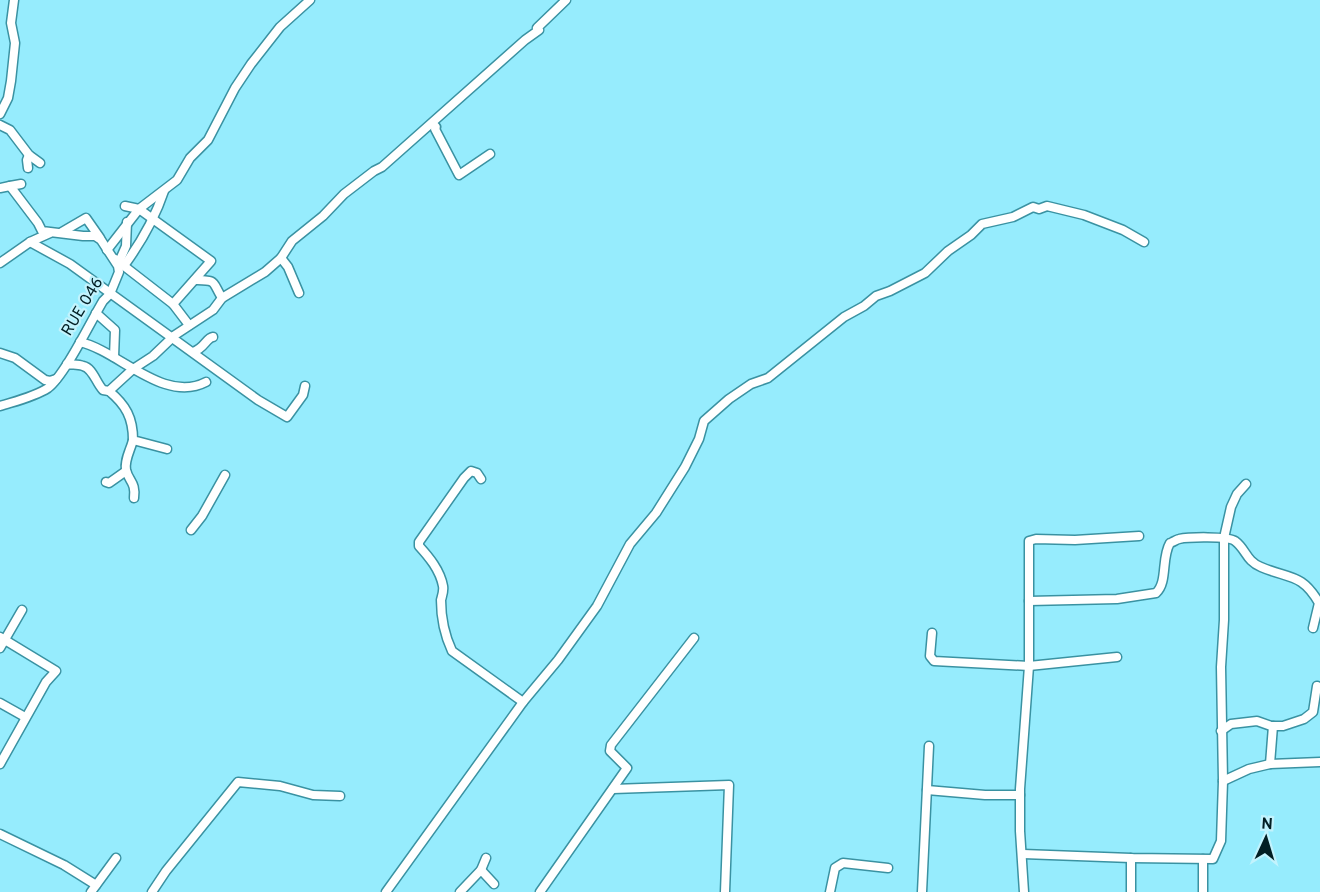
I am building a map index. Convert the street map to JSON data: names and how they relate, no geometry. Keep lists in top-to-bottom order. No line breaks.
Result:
{"streets":{"street":["RUE 046"]},"north":"top"}
